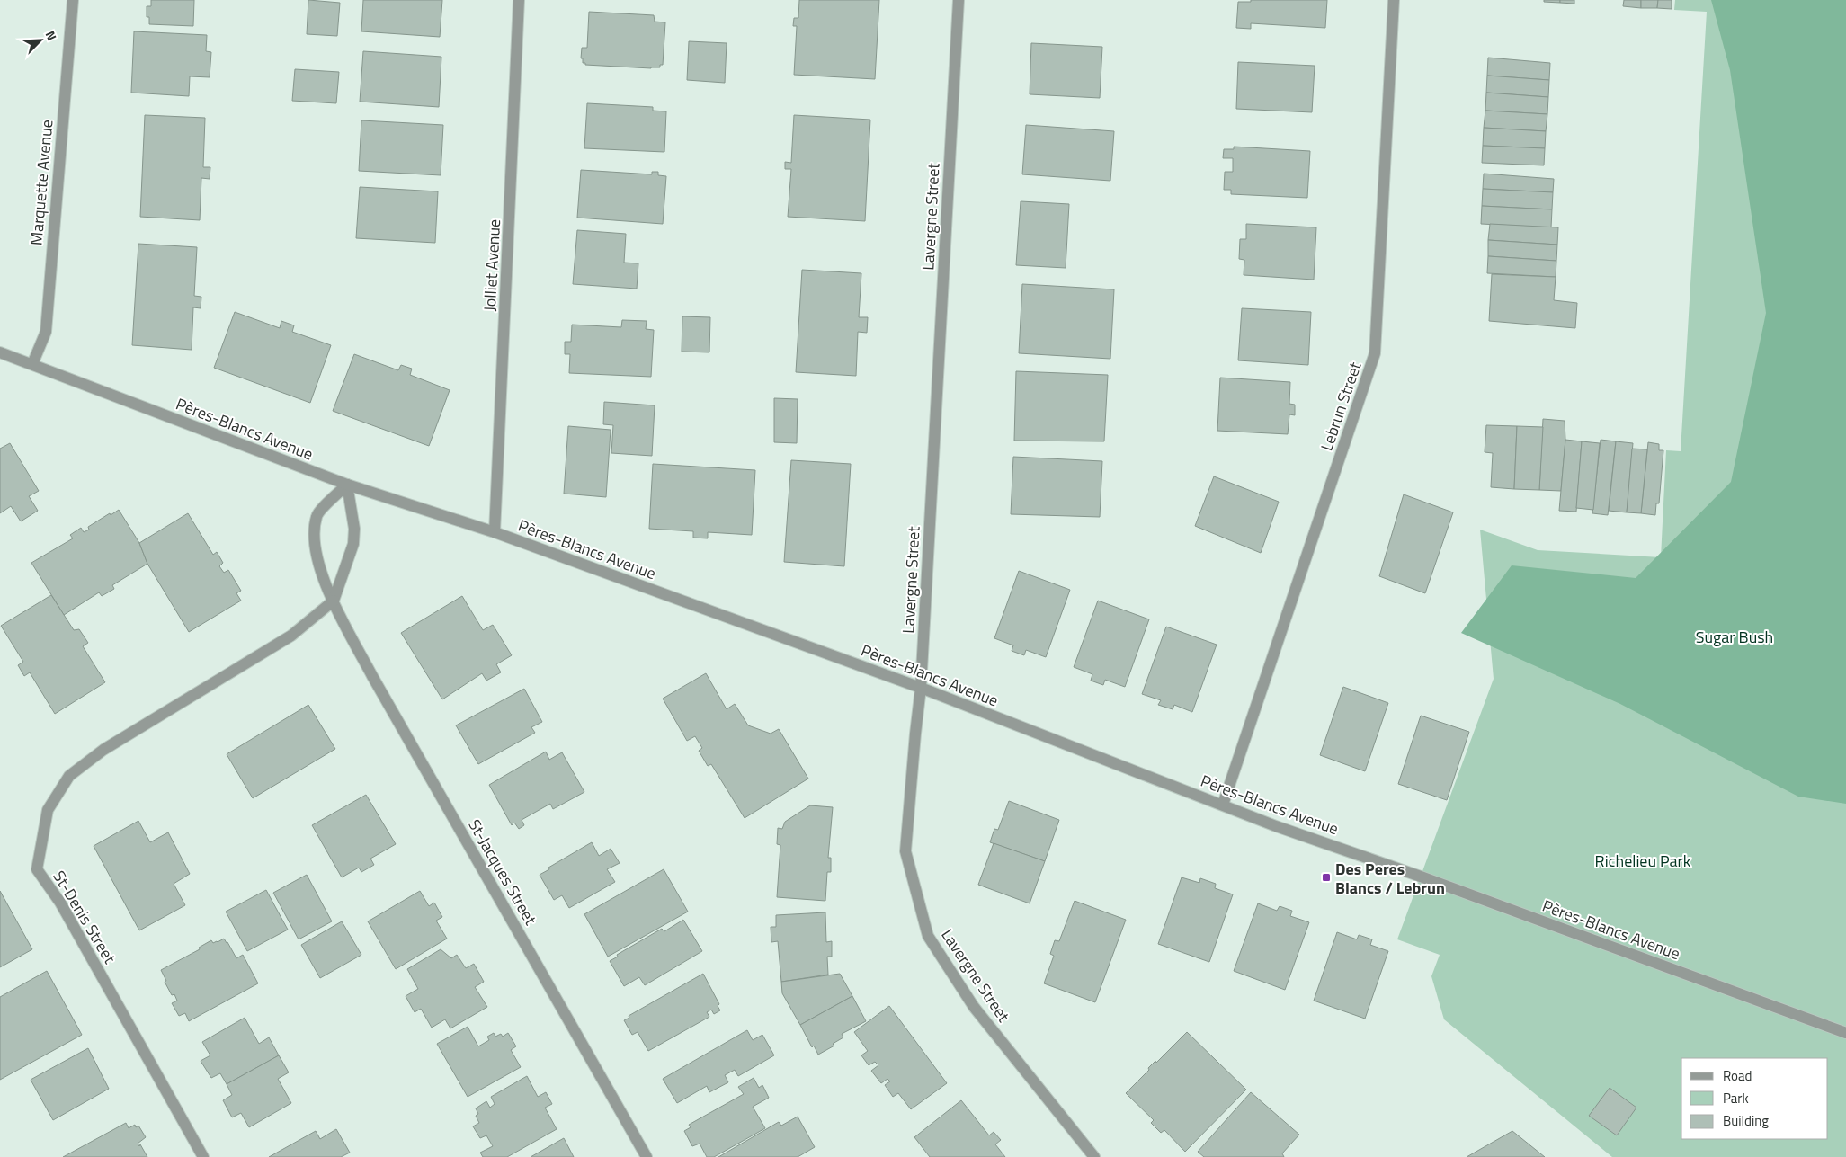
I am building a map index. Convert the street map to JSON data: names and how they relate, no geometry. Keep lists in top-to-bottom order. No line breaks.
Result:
{"streets":{"street":["Marquette Avenue","Lavergne Street","Jolliet Avenue","Lebrun Street","Pères-Blancs Avenue","St-Jacques Street","St-Denis Street"]},"crossings":[["Marquette Avenue","Pères-Blancs Avenue"],["Lavergne Street","Pères-Blancs Avenue"],["Jolliet Avenue","Pères-Blancs Avenue"],["Lebrun Street","Pères-Blancs Avenue"],["Pères-Blancs Avenue","St-Jacques Street"],["St-Jacques Street","St-Denis Street"]],"parks":["Sugar Bush","Richelieu Park"],"places":{"transit":["Des Peres Blancs / Lebrun"]},"legend":["Road","Park","Building"],"north":"top right"}
